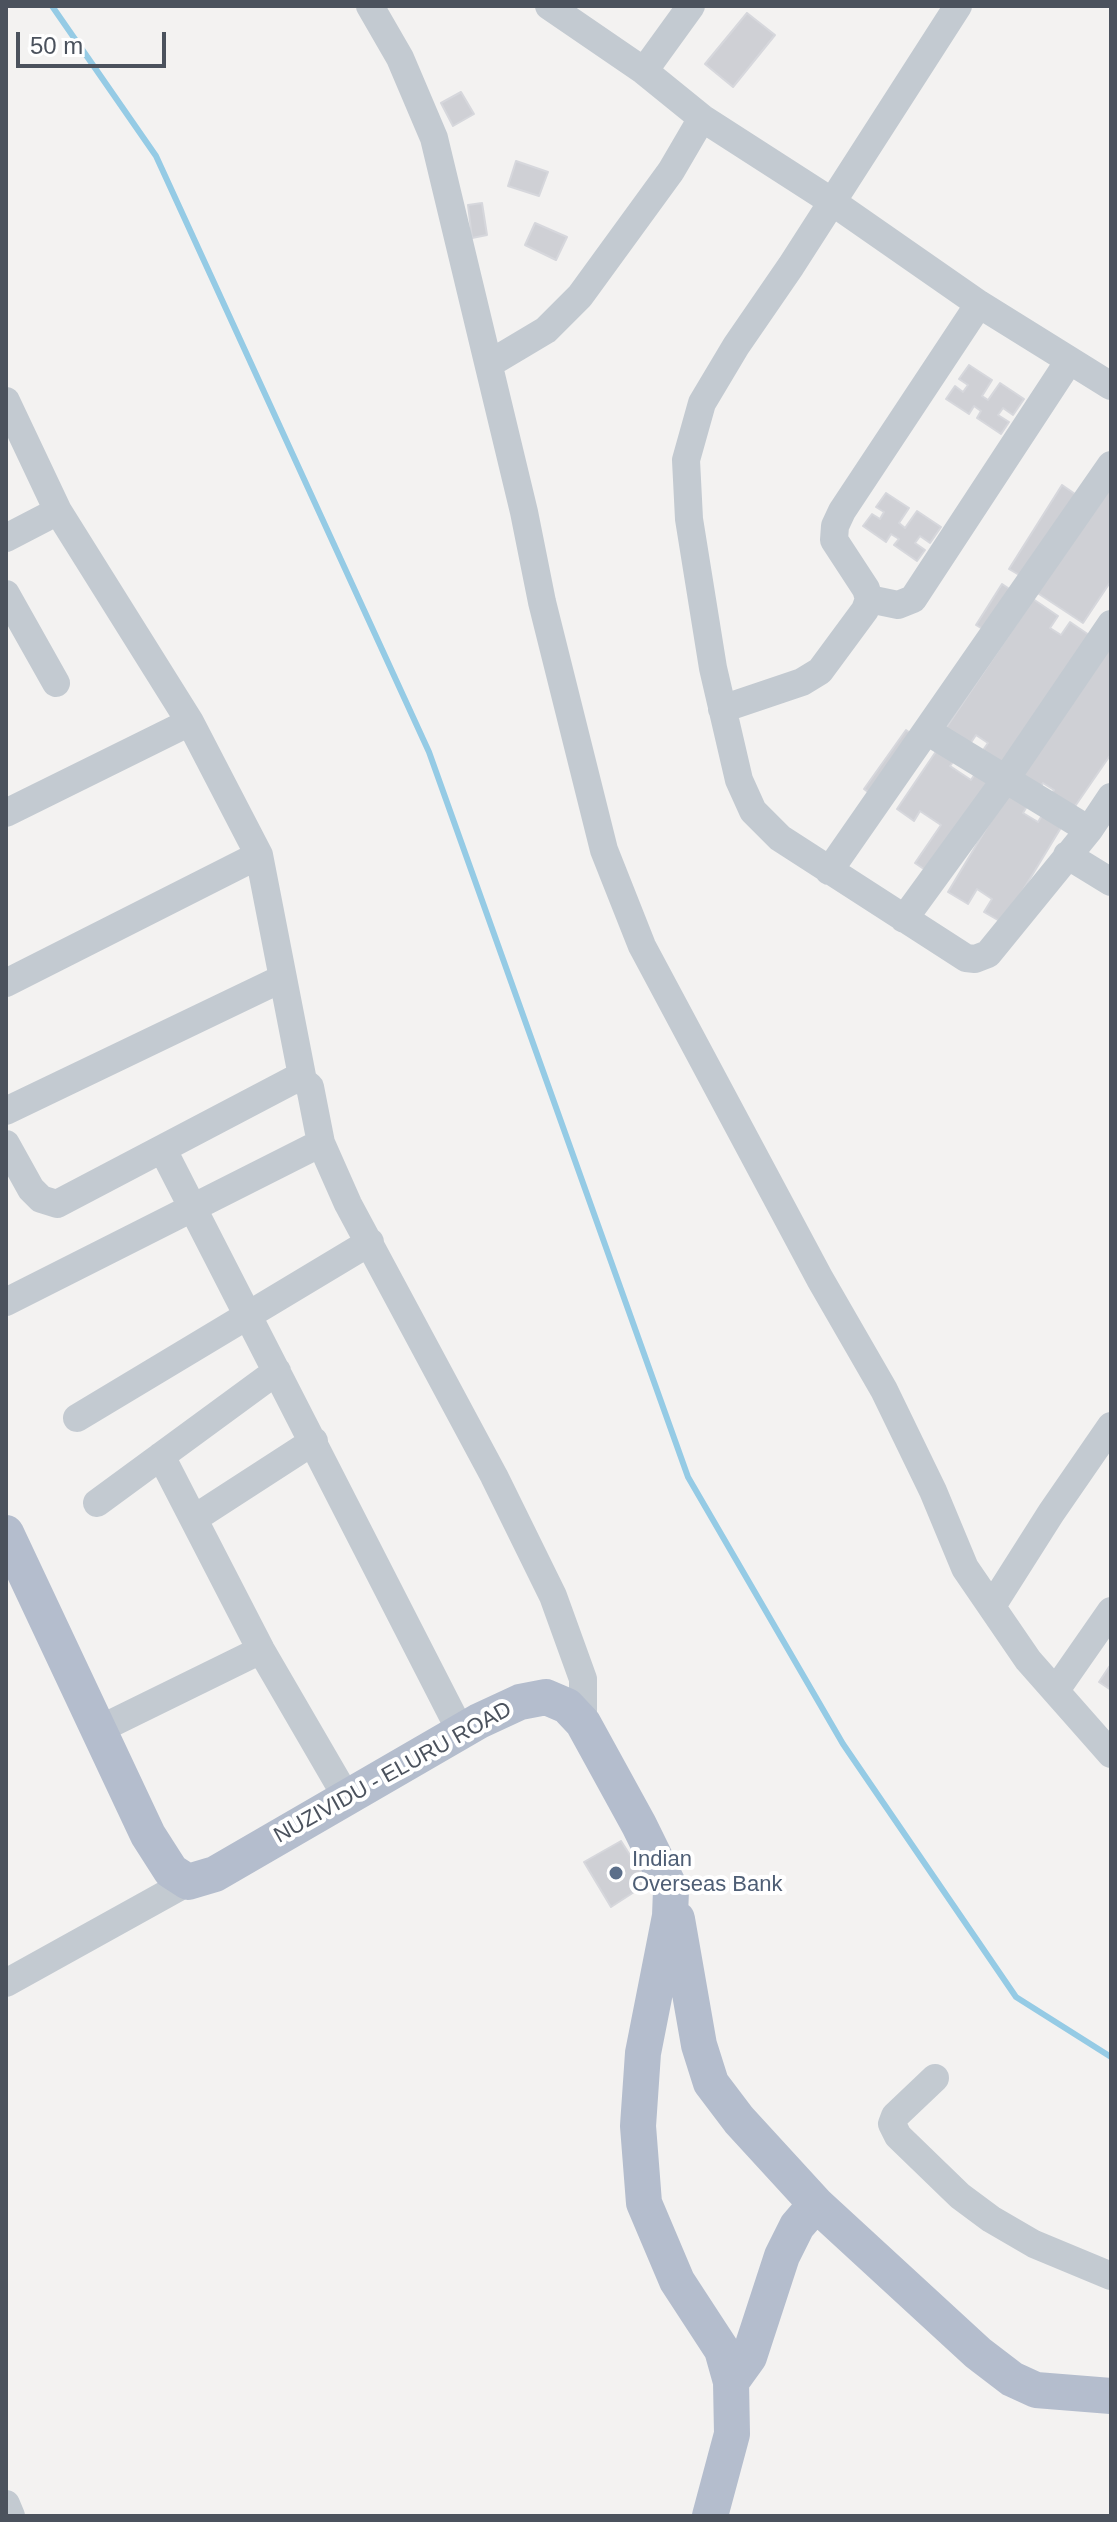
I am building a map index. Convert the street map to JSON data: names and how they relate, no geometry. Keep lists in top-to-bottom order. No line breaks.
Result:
{"streets":{"main road":["NUZIVIDU - ELURU ROAD"]},"places":["Indian Overseas Bank"],"scale_bar":"50 m"}
